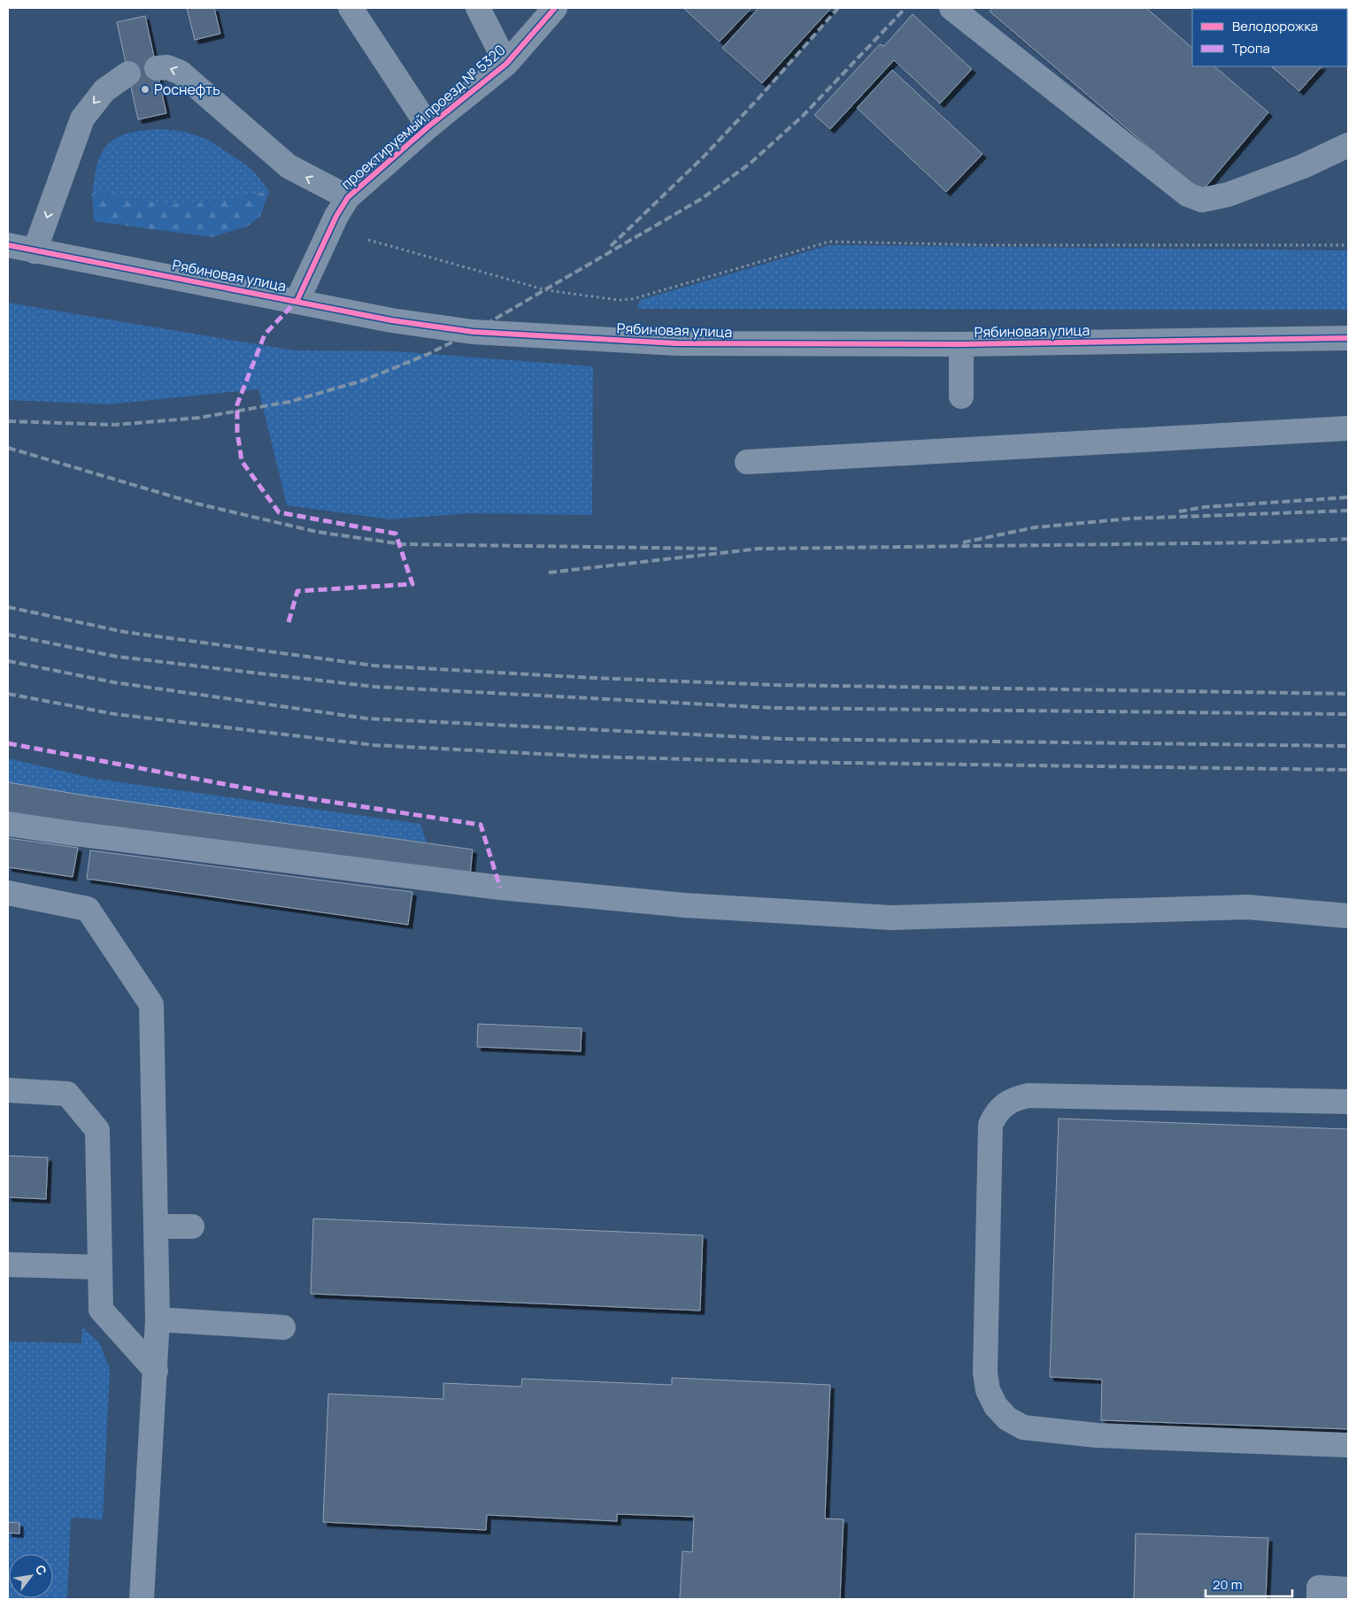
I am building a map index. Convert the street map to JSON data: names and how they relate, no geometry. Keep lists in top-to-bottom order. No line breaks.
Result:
{"streets":{"street":["проектируемый проезд № 5320","Рябиновая улица"]},"crossings":[["проектируемый проезд № 5320","Рябиновая улица"]],"places":["Роснефть"],"legend":["Велодорожка","Тропа"],"scale_bar":"20 m","north":"top right"}
